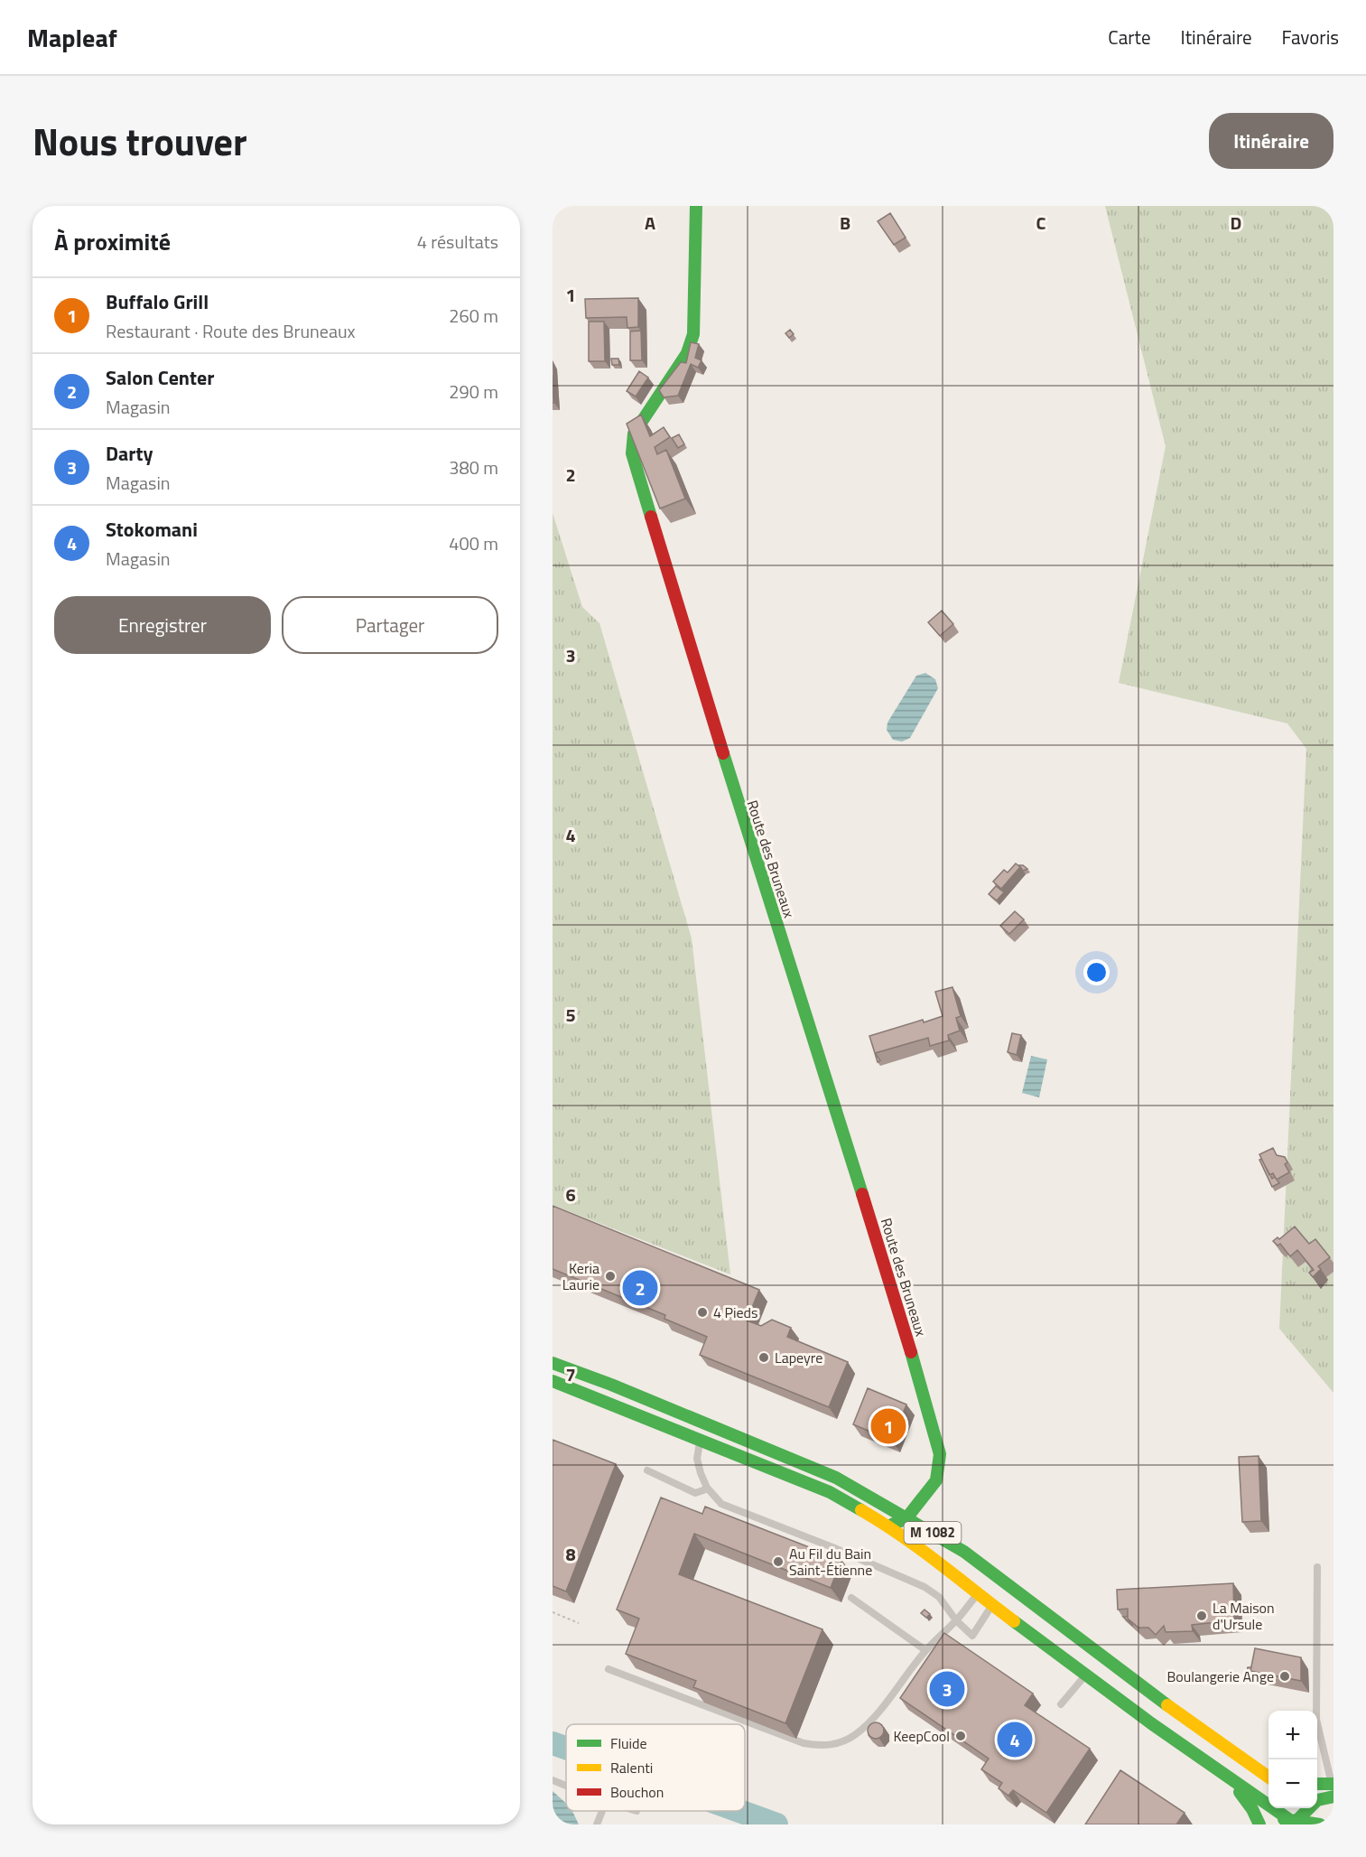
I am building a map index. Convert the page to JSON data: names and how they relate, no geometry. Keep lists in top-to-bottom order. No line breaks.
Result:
{"streets":{"main road":["Route des Bruneaux","M 1082"]},"crossings":[["Route des Bruneaux","M 1082"]],"places":["Keria Laurie","4 Pieds","Lapeyre","Au Fil du Bain Saint-Étienne","La Maison d'Ursule","Boulangerie Ange","KeepCool"],"legend":["Fluide","Ralenti","Bouchon"],"page":{"header":"Mapleaf","nav":["Carte","Itinéraire","Favoris"],"title":"Nous trouver","buttons":["Itinéraire",["Enregistrer","Partager"]],"heading":["À proximité","4 résultats"],"list":[{"mark":"1","name":"Buffalo Grill","note":"Restaurant · Route des Bruneaux","value":"260 m"},{"mark":"2","name":"Salon Center","note":"Magasin","value":"290 m"},{"mark":"3","name":"Darty","note":"Magasin","value":"380 m"},{"mark":"4","name":"Stokomani","note":"Magasin","value":"400 m"}],"pins":["2","1","3","4"],"map_buttons":["+","−"]},"grid":{"columns":["A","B","C","D"],"rows":["1","2","3","4","5","6","7","8"]}}
